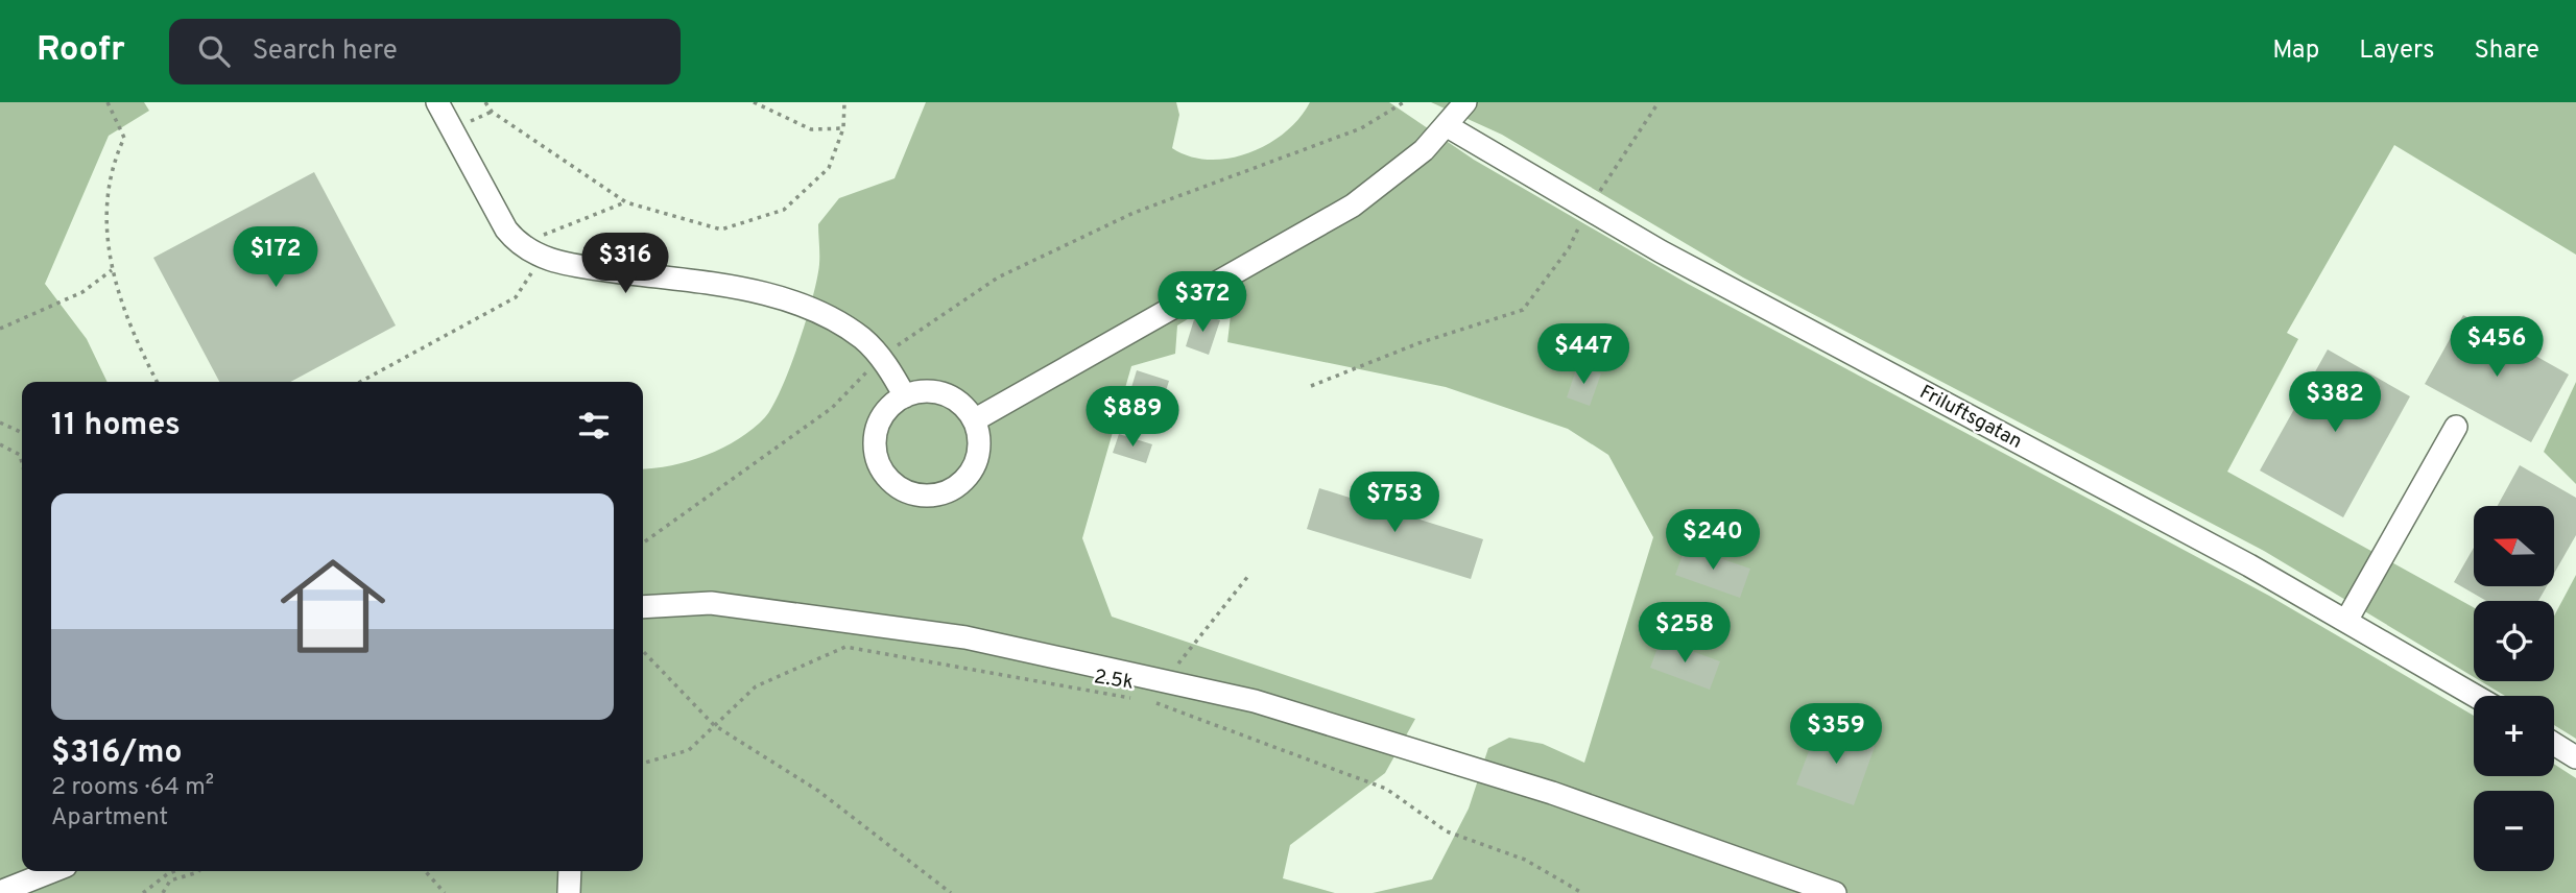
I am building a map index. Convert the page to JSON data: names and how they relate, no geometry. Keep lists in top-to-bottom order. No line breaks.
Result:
{"streets":{"street":["Friluftsgatan"],"path":["2.5k"]},"north":"left","page":{"header":"Roofr","search":"Search here","nav":["Map","Layers","Share"],"price":["$172","$316","$372","$456","$447","$382","$889","$753","$240","$258","$359"],"heading":"11 homes","list":[{"name":"$316/mo","note":"2 rooms · 64 m² · Apartment"}],"map_buttons":["+","−"]}}
